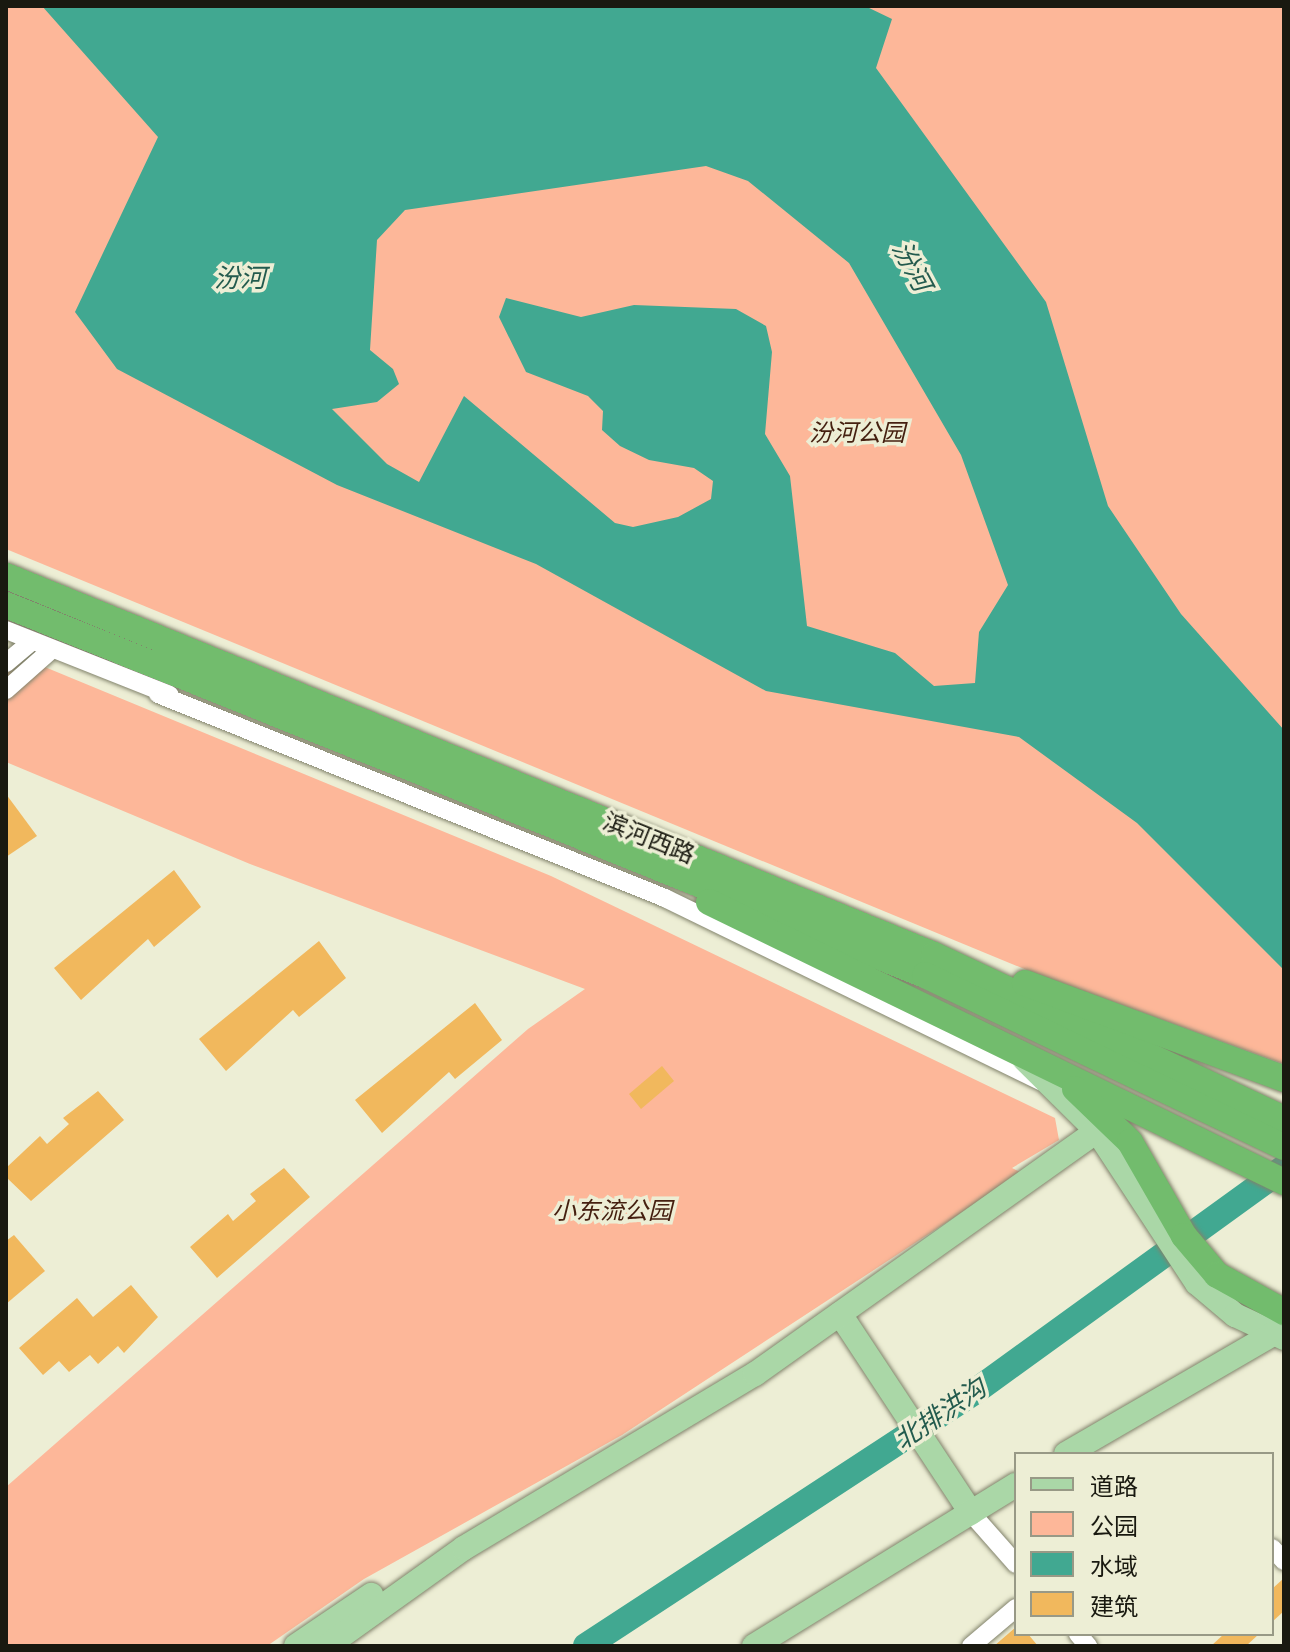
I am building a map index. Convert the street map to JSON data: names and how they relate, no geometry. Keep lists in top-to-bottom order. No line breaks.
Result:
{"streets":{"highway":["滨河西路"]},"water":["汾河","北排洪沟"],"parks":["汾河公园","小东流公园"],"legend":["道路","公园","水域","建筑"]}
